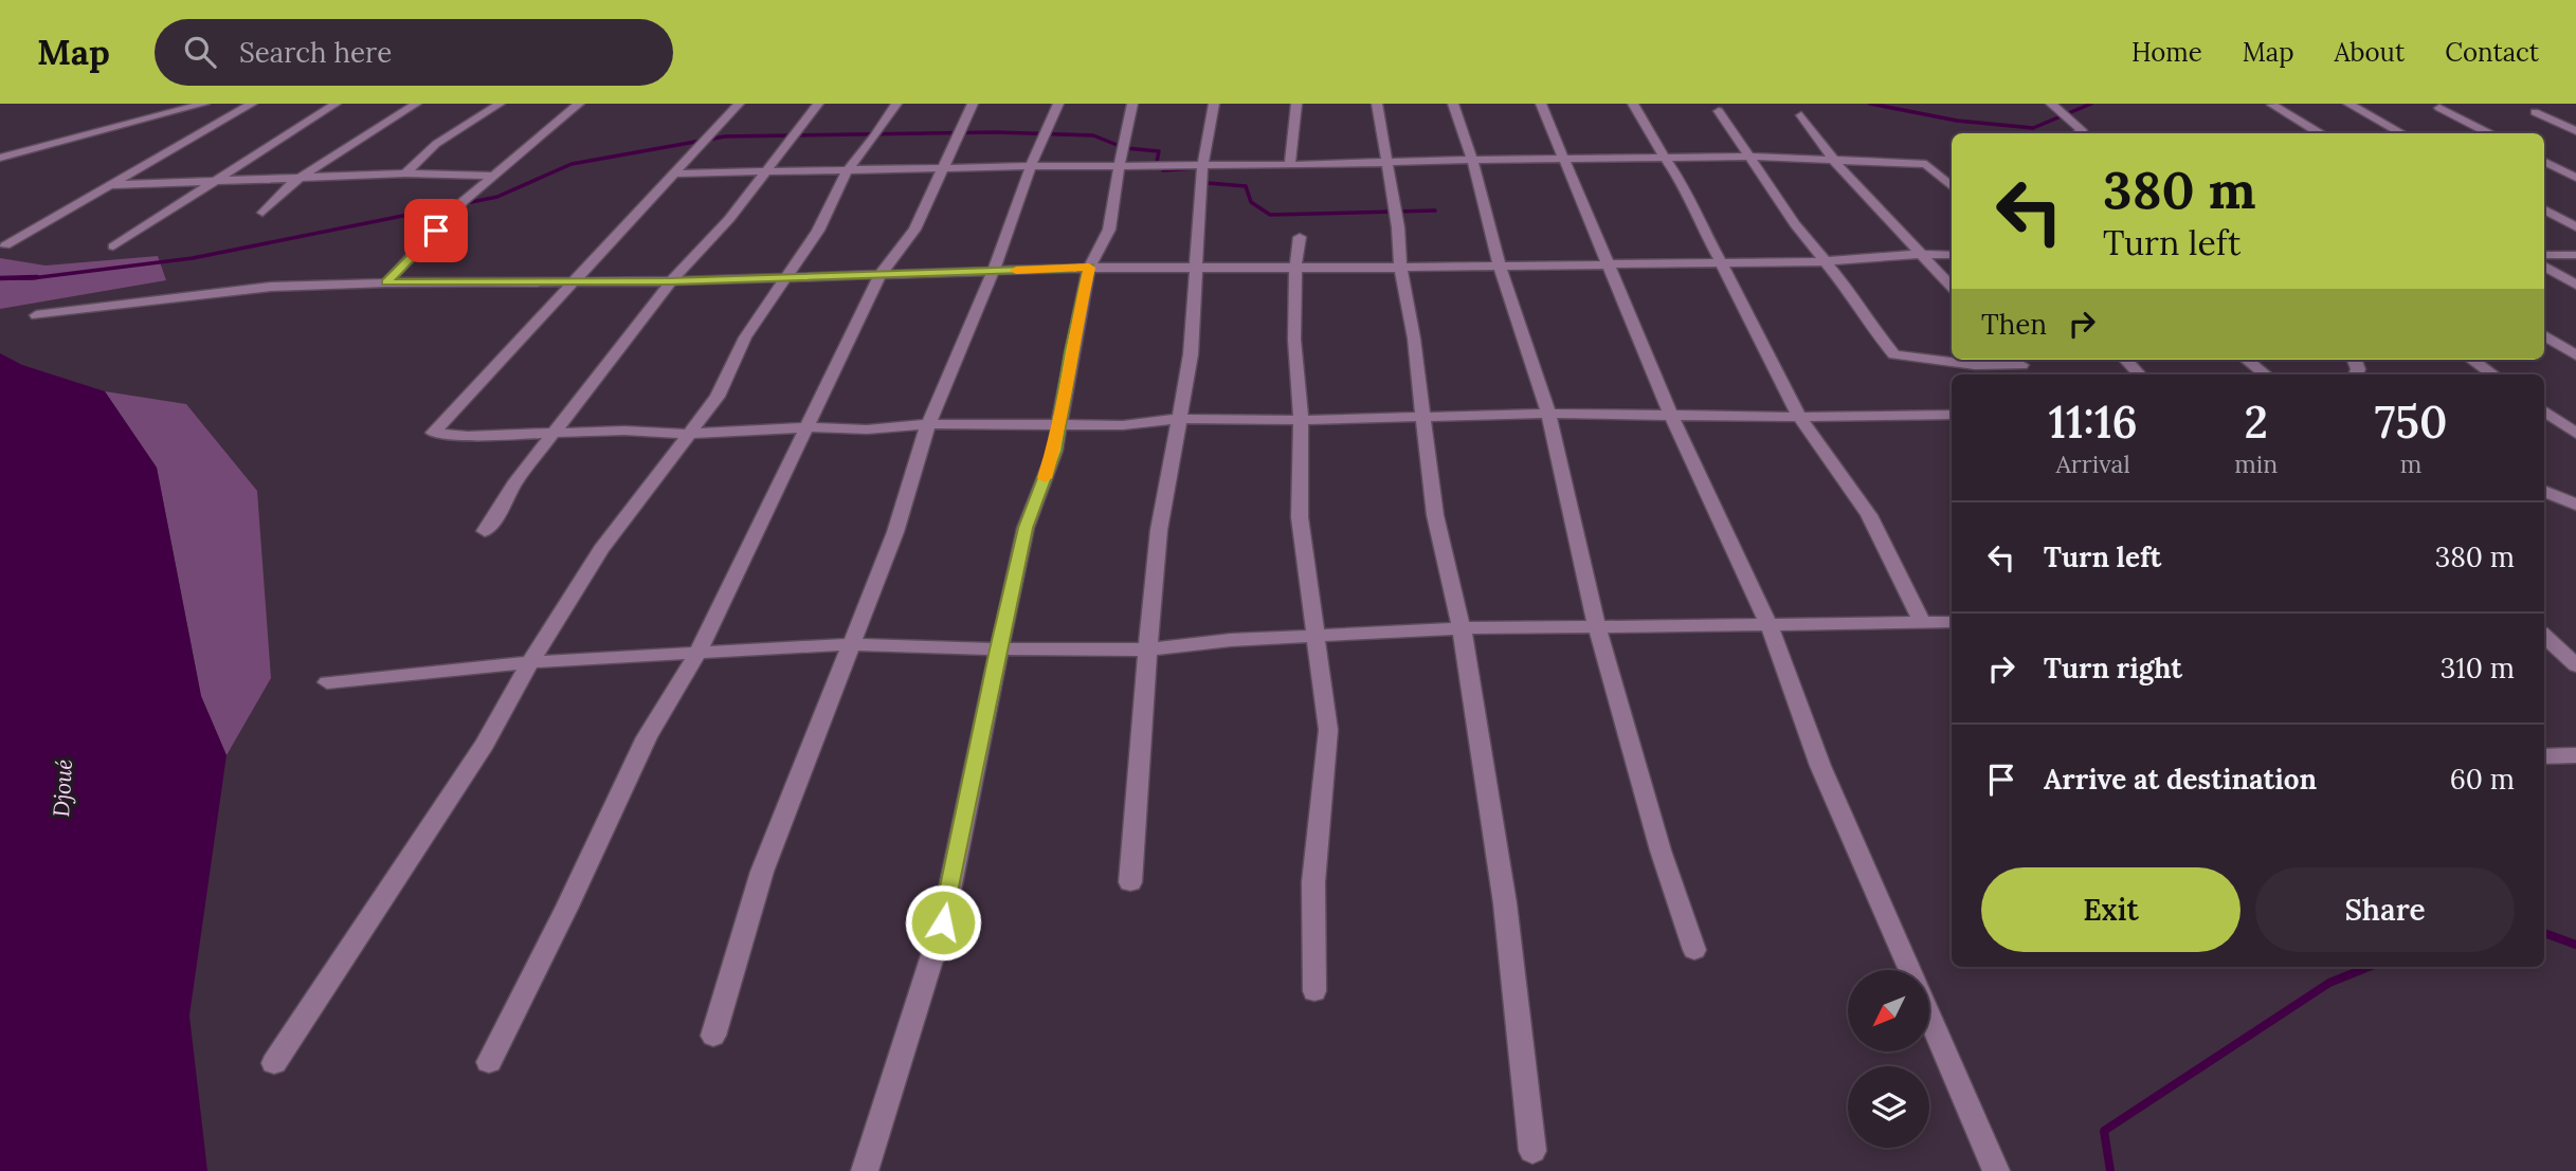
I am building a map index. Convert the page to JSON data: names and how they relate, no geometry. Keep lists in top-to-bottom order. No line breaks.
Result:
{"water":["Djoué"],"north":"bottom left","page":{"header":"Map","search":"Search here","nav":["Home","Map","About","Contact"],"turn":["380 m","Turn left"],"then":"Then","eta":["11:16","Arrival","2","min","750","m"],"list":[{"name":"Turn left","value":"380 m"},{"name":"Turn right","value":"310 m"},{"name":"Arrive at destination","value":"60 m"}],"buttons":["Exit","Share"]}}
